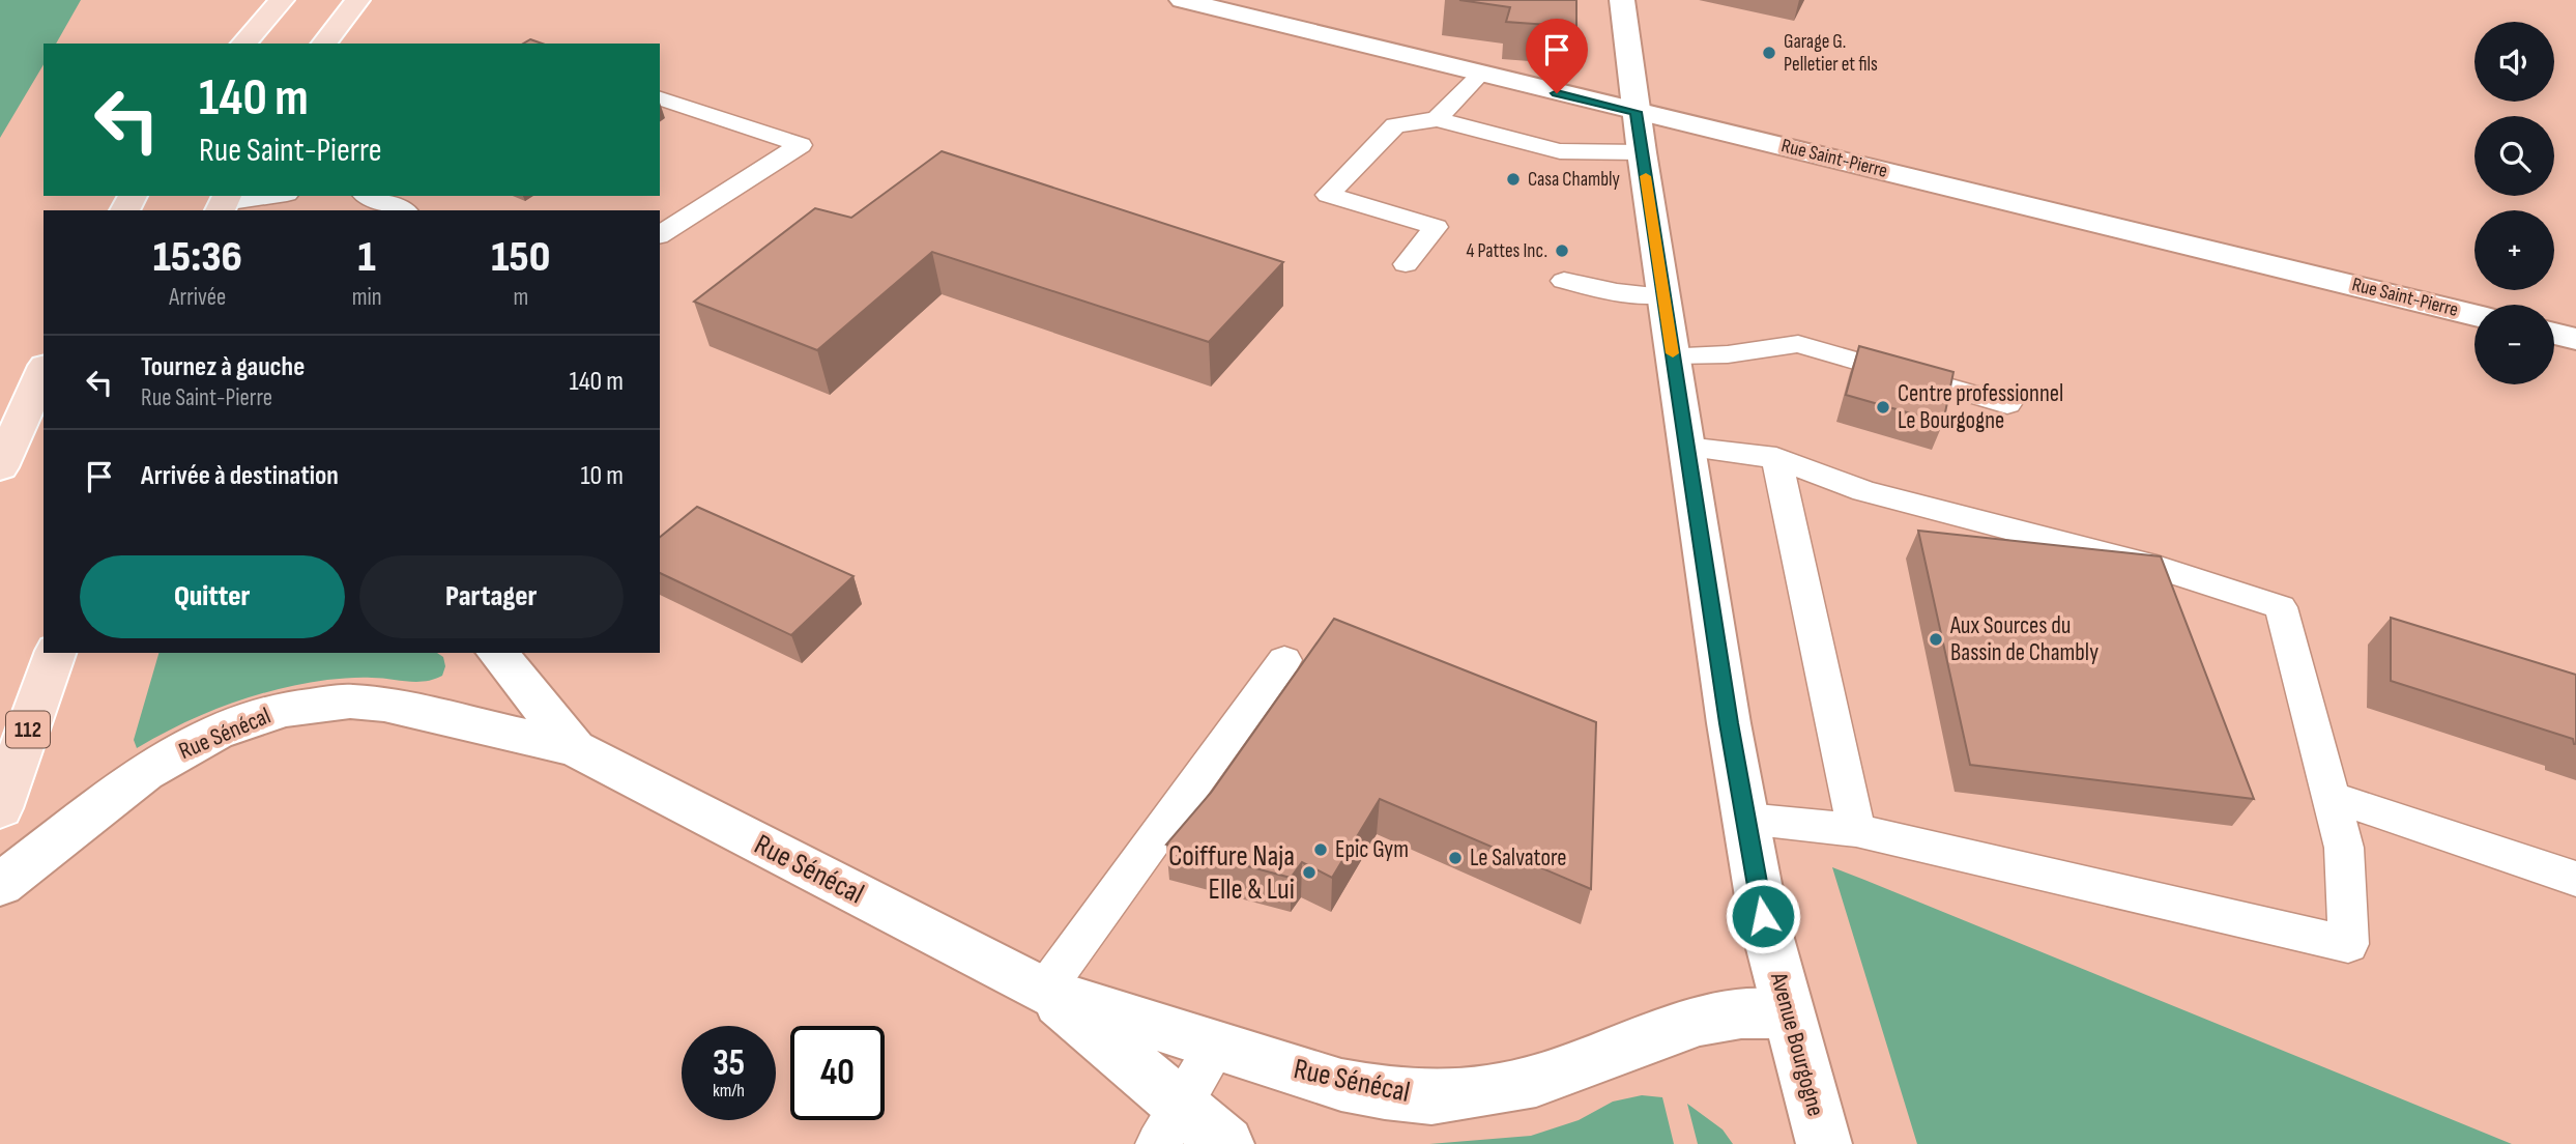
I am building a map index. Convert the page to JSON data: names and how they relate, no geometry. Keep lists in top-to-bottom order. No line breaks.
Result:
{"streets":{"main road":["112"],"street":["Rue Saint-Pierre","Rue Sénécal","Avenue Bourgogne"]},"crossings":[["Rue Saint-Pierre","Avenue Bourgogne"],["Rue Sénécal","Avenue Bourgogne"]],"places":["Garage G. Pelletier et fils","Casa Chambly","4 Pattes Inc.","Centre professionnel Le Bourgogne","Aux Sources du Bassin de Chambly","Epic Gym","Le Salvatore","Coiffure Naja Elle & Lui"],"page":{"map_buttons":["+","−"],"turn":["140 m","Rue Saint-Pierre"],"eta":["15:36","Arrivée","1","min","150","m"],"list":[{"name":"Tournez à gauche","note":"Rue Saint-Pierre","value":"140 m"},{"name":"Arrivée à destination","value":"10 m"}],"buttons":["Quitter","Partager"],"speed":"35 km/h","limit":"40"}}
